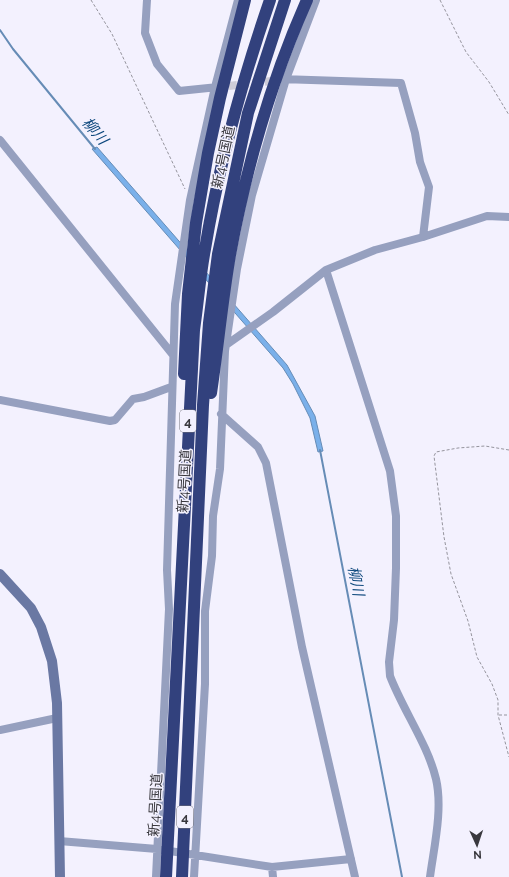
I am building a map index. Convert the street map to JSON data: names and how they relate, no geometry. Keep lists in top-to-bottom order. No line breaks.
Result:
{"streets":{"highway":["新4号国道","4"]},"water":["柳川"],"north":"bottom"}
